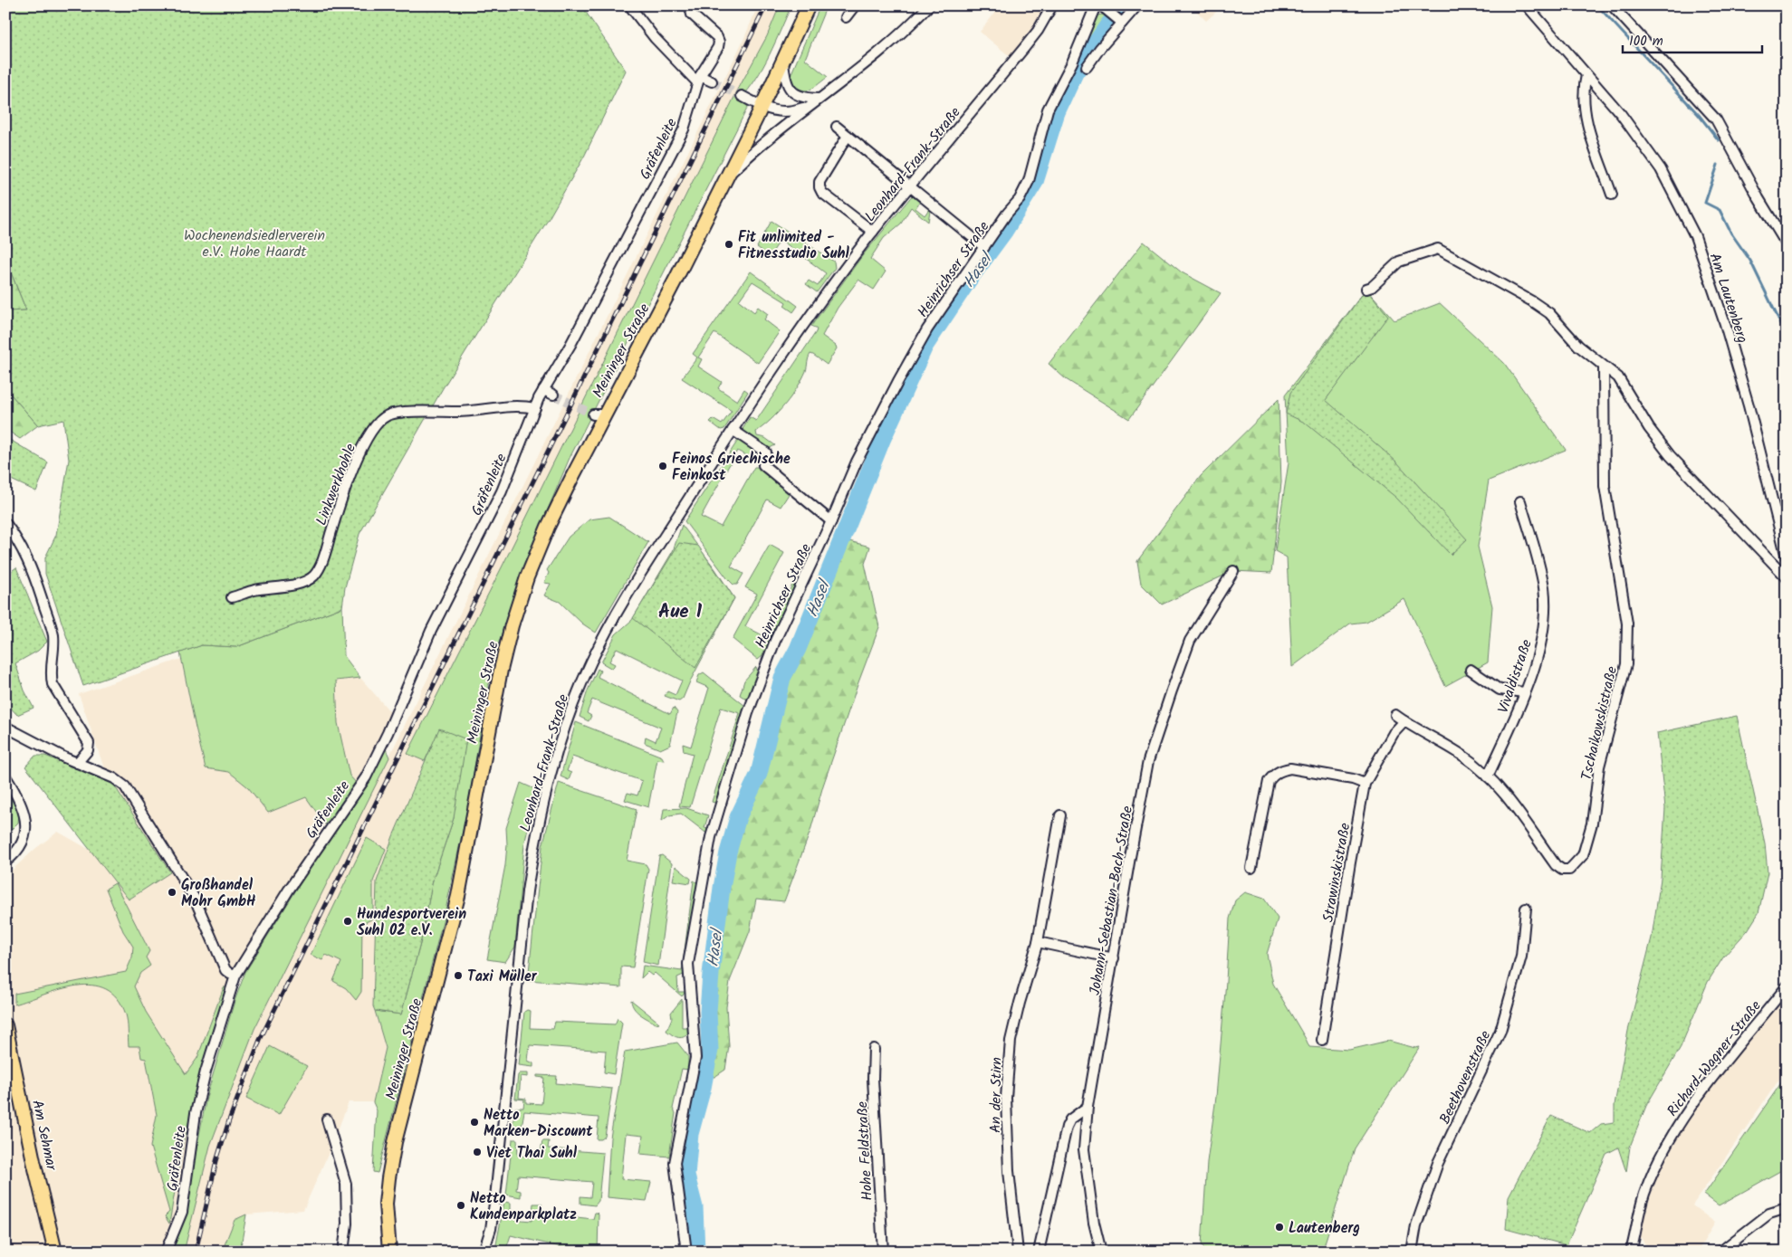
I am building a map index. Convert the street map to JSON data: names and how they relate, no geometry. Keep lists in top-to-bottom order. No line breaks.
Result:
{"streets":{"main road":["Meininger Straße","Am Sehmar"],"street":["Gräfenleite","Leonhard-Frank-Straße","Heinrichser Straße","Am Lautenberg","Linkwerkhohle","Vivaldistraße","Tschaikowskistraße","Strawinskistraße","Johann-Sebastian-Bach-Straße","Richard-Wagner-Straße","Beethovenstraße","An der Stirn","Hohe Feldstraße"]},"crossings":[["Gräfenleite","Linkwerkhohle"],["Vivaldistraße","Tschaikowskistraße"],["Tschaikowskistraße","Strawinskistraße"]],"districts":["Aue 1"],"water":["Hasel"],"parks":["Wochenendsiedlerverein e.V. Hohe Haardt"],"places":["Fit unlimited - Fitnesstudio Suhl","Feinos Griechische Feinkost","Großhandel Mohr GmbH","Hundesportverein Suhl 02 e.V.","Taxi Müller","Netto Marken-Discount","Viet Thai Suhl","Netto Kundenparkplatz","Lautenberg"],"scale_bar":"100 m"}
